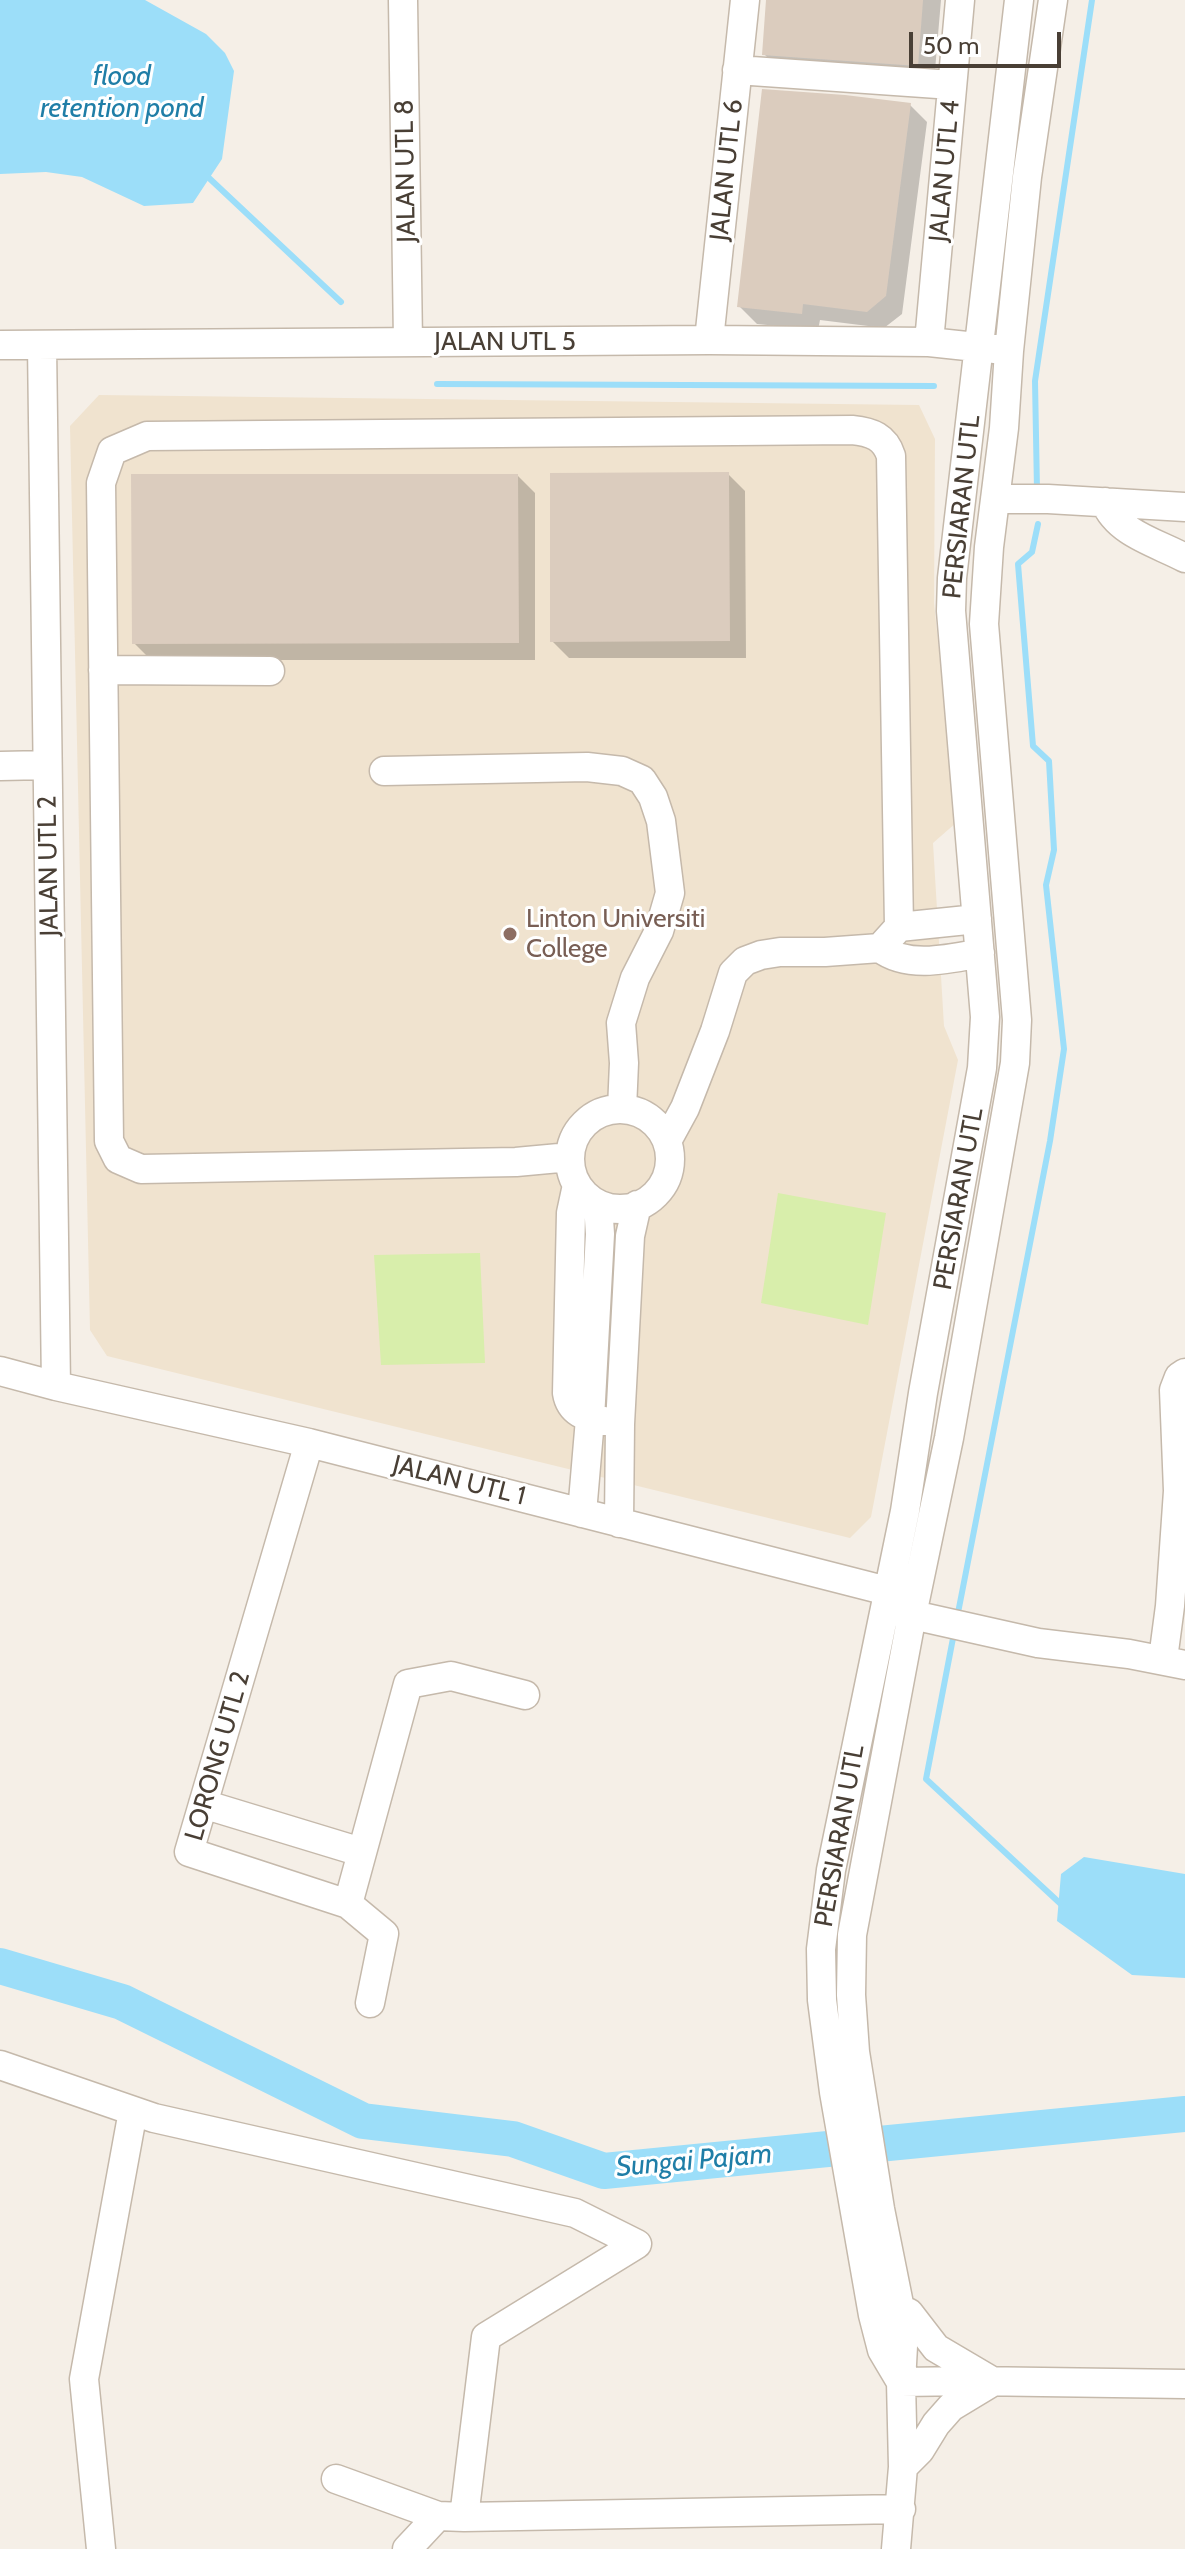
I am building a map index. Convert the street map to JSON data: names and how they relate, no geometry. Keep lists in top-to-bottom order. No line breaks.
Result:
{"streets":{"street":["JALAN UTL 6","JALAN UTL 8","JALAN UTL 4","JALAN UTL 5","PERSIARAN UTL","JALAN UTL 2","JALAN UTL 1","LORONG UTL 2"]},"crossings":[["JALAN UTL 6","JALAN UTL 5"],["JALAN UTL 8","JALAN UTL 5"],["JALAN UTL 4","JALAN UTL 5"],["JALAN UTL 5","PERSIARAN UTL"],["JALAN UTL 5","JALAN UTL 2"],["PERSIARAN UTL","JALAN UTL 1"],["JALAN UTL 2","JALAN UTL 1"],["JALAN UTL 1","LORONG UTL 2"]],"water":["flood retention pond","Sungai Pajam"],"places":["Linton Universiti College"],"scale_bar":"50 m"}
